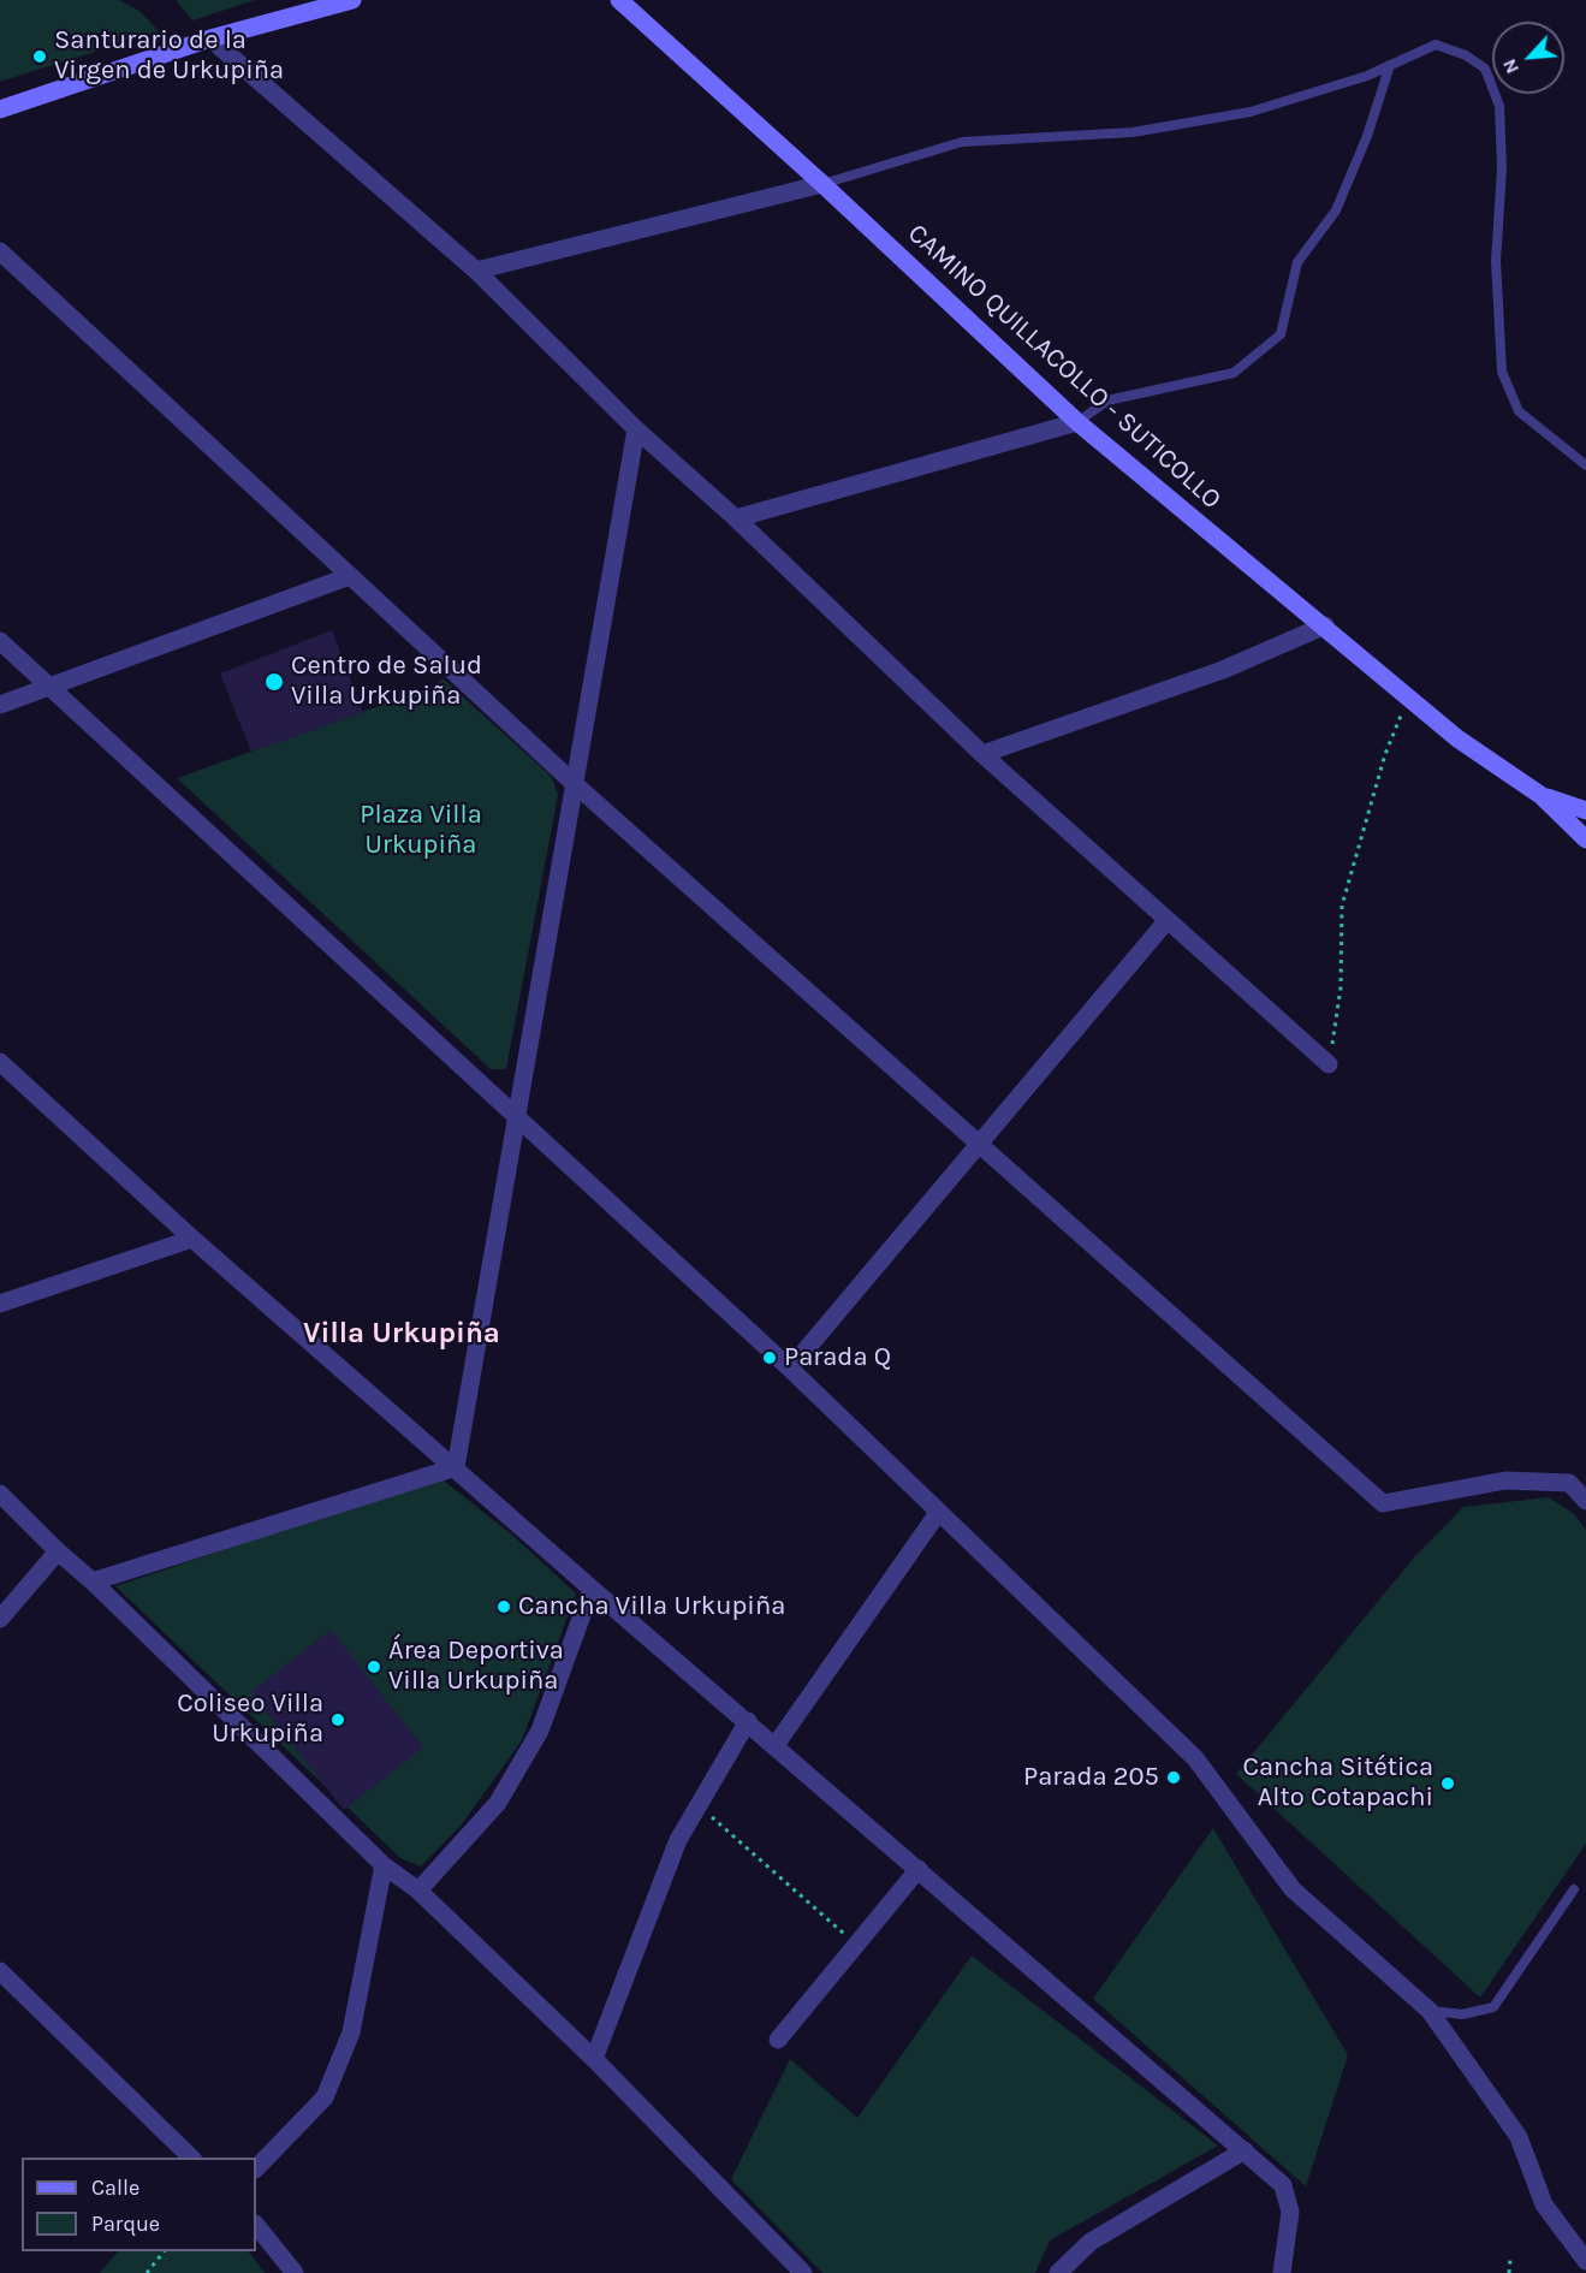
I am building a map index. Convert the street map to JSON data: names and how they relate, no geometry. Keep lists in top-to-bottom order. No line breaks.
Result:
{"streets":{"main road":["CAMINO QUILLACOLLO - SUTICOLLO"]},"districts":["Villa Urkupiña"],"parks":["Plaza Villa Urkupiña"],"places":["Santurario de la Virgen de Urkupiña","Centro de Salud Villa Urkupiña","Parada Q","Cancha Villa Urkupiña","Área Deportiva Villa Urkupiña","Coliseo Villa Urkupiña","Parada 205","Cancha Sitética Alto Cotapachi"],"legend":["Calle","Parque"],"north":"bottom left"}
